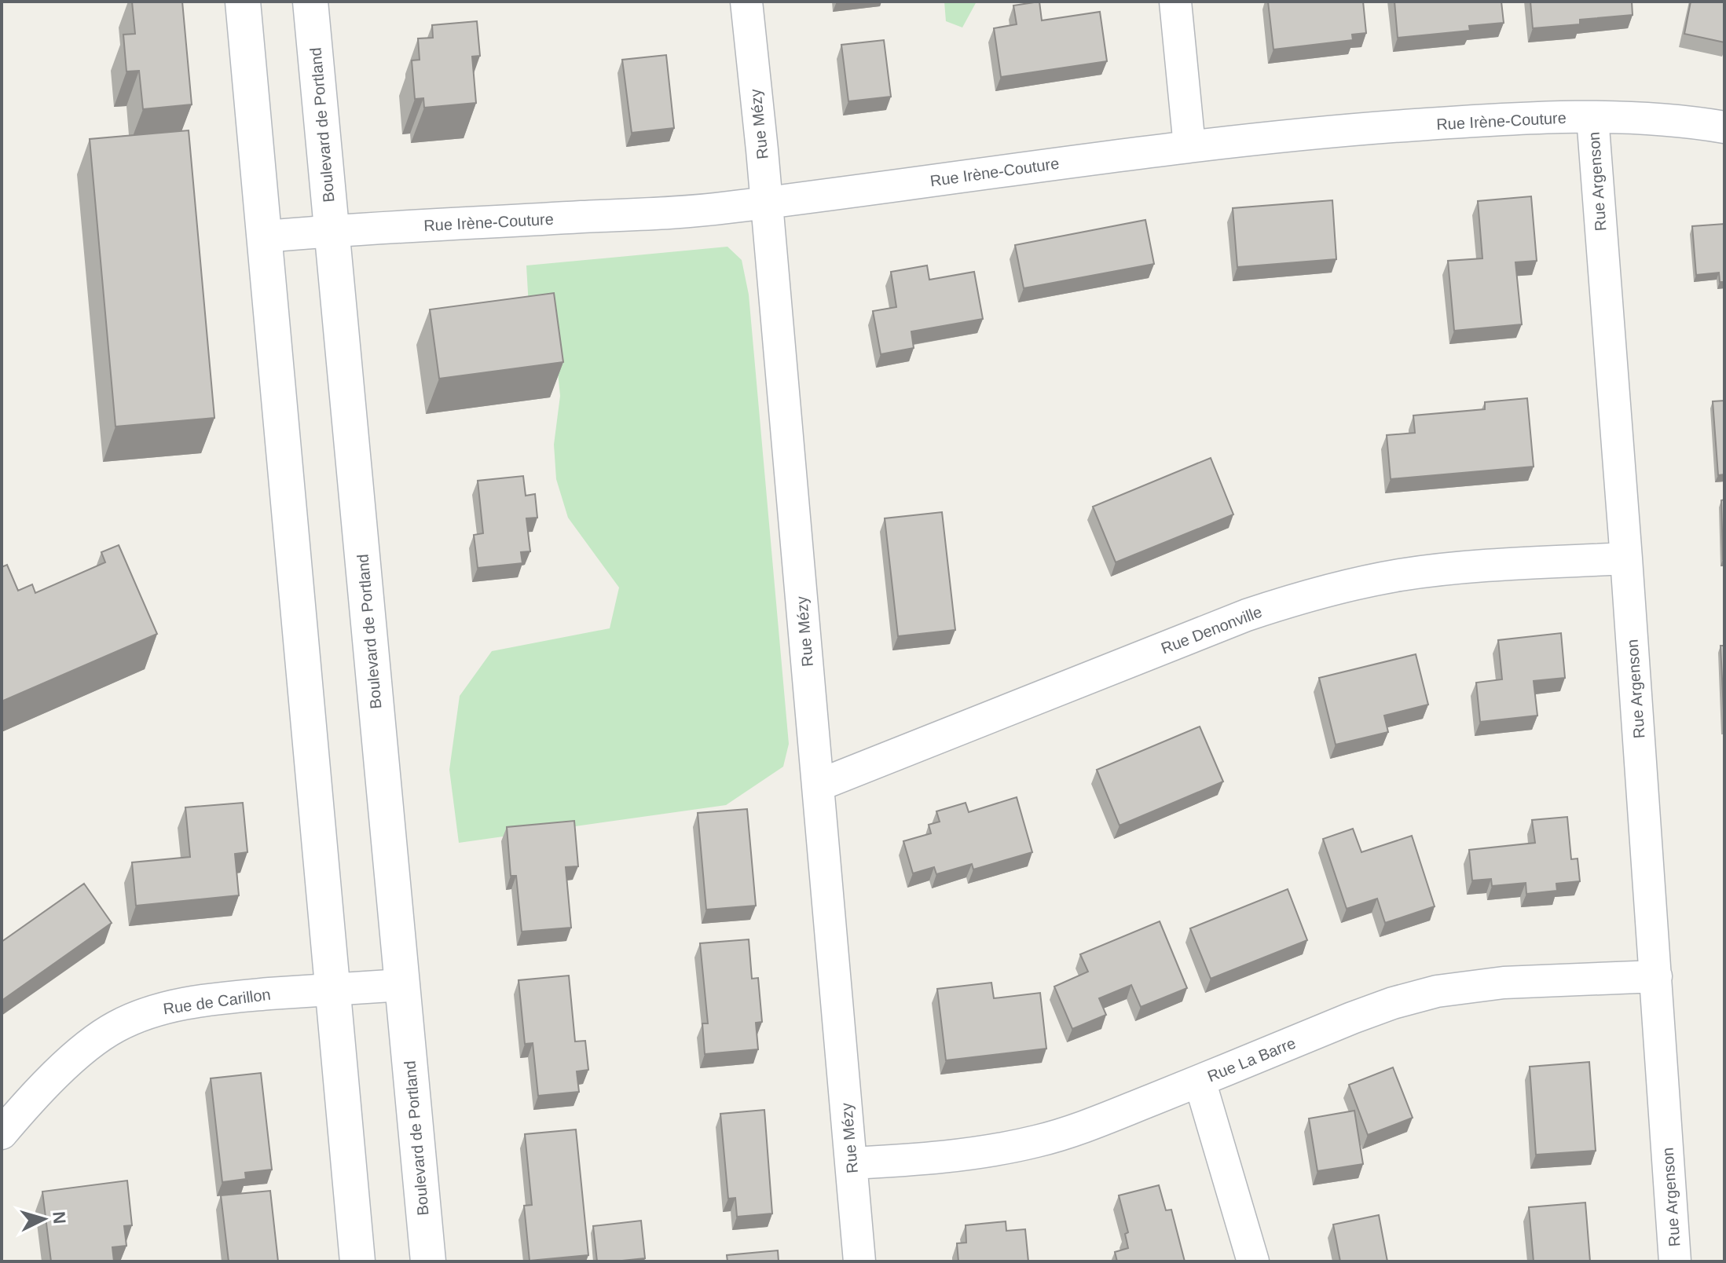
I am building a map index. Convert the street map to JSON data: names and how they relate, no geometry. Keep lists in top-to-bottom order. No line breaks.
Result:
{"streets":{"main road":["Boulevard de Portland"],"street":["Rue Irène-Couture","Rue Mézy","Rue Argenson","Rue Denonville","Rue de Carillon","Rue La Barre"]},"crossings":[["Rue Irène-Couture","Rue Mézy"],["Rue Irène-Couture","Boulevard de Portland"],["Rue Irène-Couture","Rue Argenson"],["Rue Mézy","Rue Denonville"],["Rue Mézy","Rue La Barre"],["Boulevard de Portland","Rue de Carillon"],["Rue Argenson","Rue Denonville"],["Rue Argenson","Rue La Barre"]],"north":"right"}
